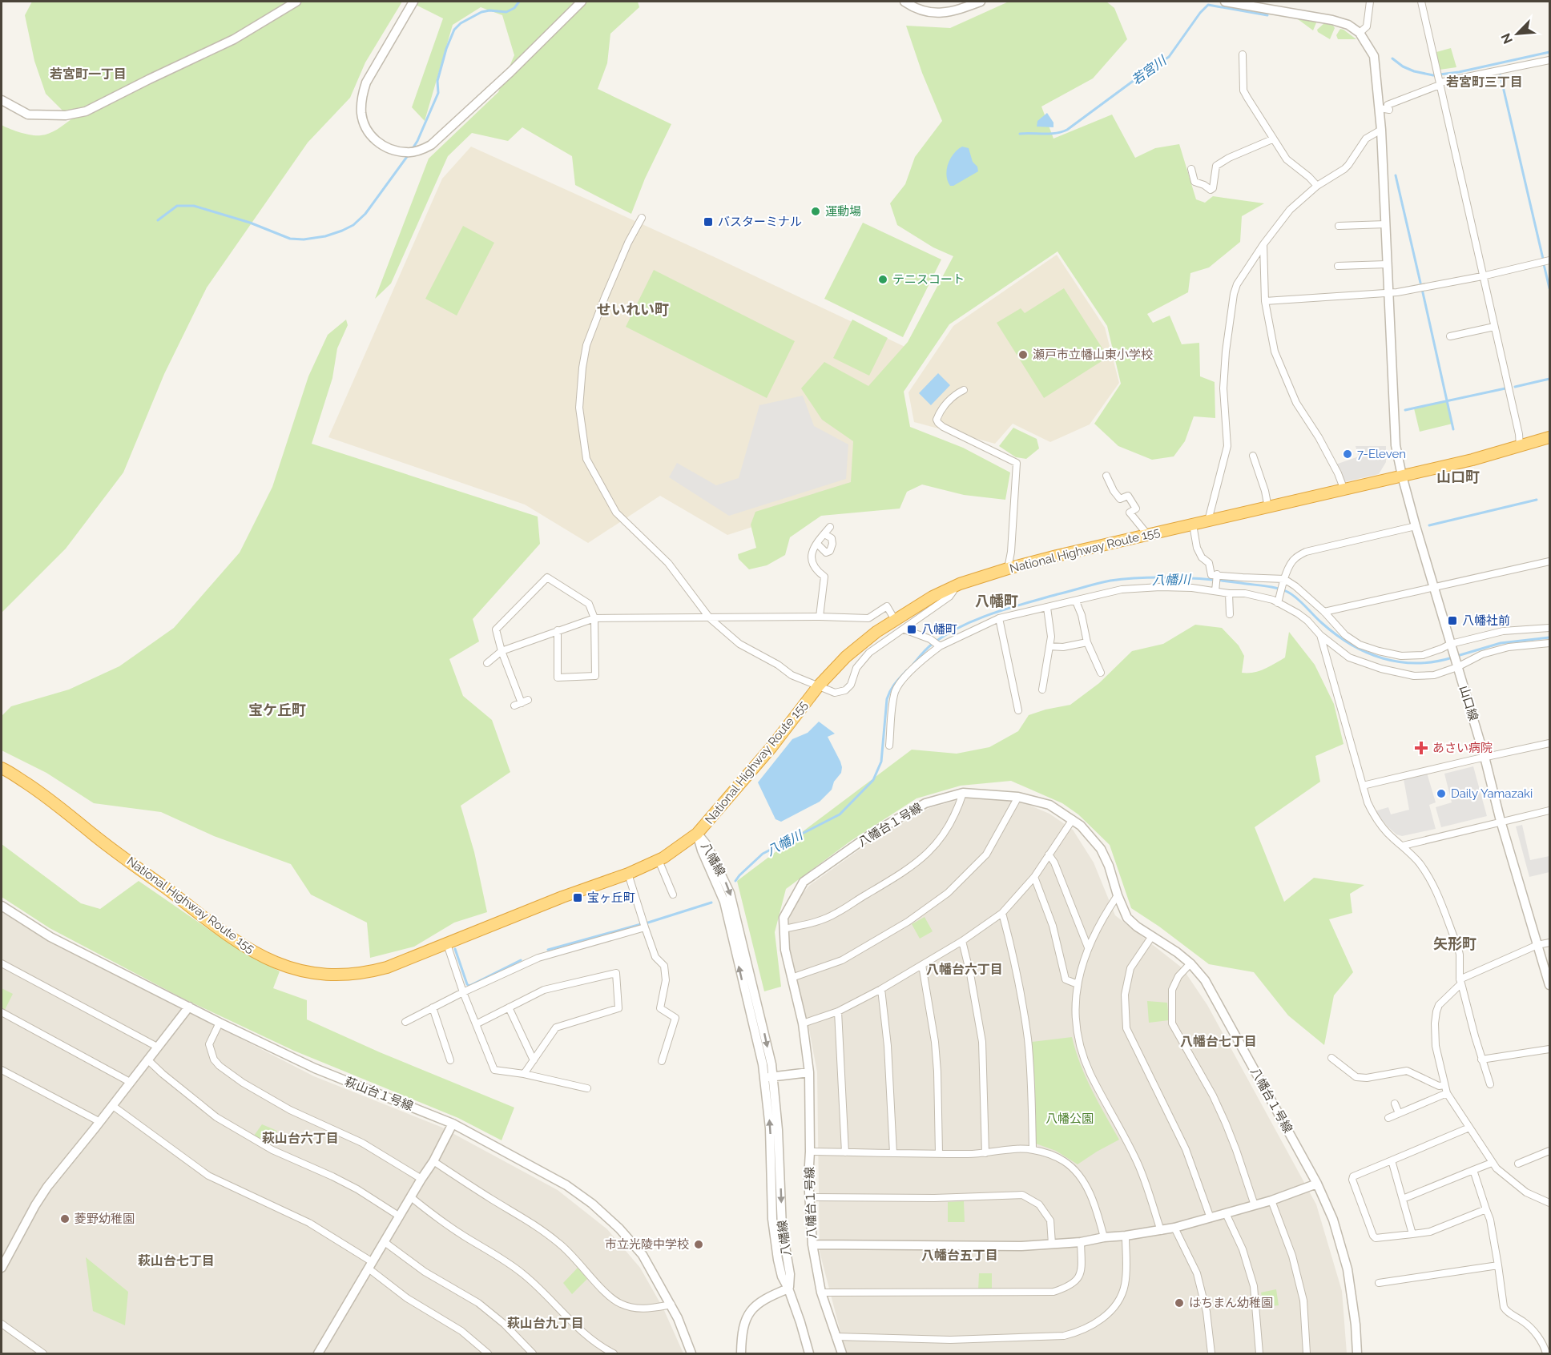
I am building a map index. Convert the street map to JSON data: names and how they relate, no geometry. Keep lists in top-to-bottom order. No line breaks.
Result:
{"streets":{"highway":["National Highway Route 155"],"street":["山口線","八幡台１号線","八幡線","萩山台１号線"]},"crossings":[["National Highway Route 155","山口線"],["National Highway Route 155","八幡線"]],"districts":["若宮町一丁目","若宮町三丁目","せいれい町","山口町","八幡町","宝ケ丘町","矢形町","八幡台六丁目","八幡台七丁目","萩山台六丁目","八幡台五丁目","萩山台七丁目","萩山台九丁目"],"water":["若宮川","八幡川"],"parks":["八幡公園"],"places":{"other":["運動場","テニスコート","瀬戸市立幡山東小学校","7-Eleven","Daily Yamazaki","菱野幼稚園","市立光陵中学校","はちまん幼稚園"],"transit":["バスターミナル","八幡社前","八幡町","宝ヶ丘町"],"health":["あさい病院"]},"north":"bottom left"}
